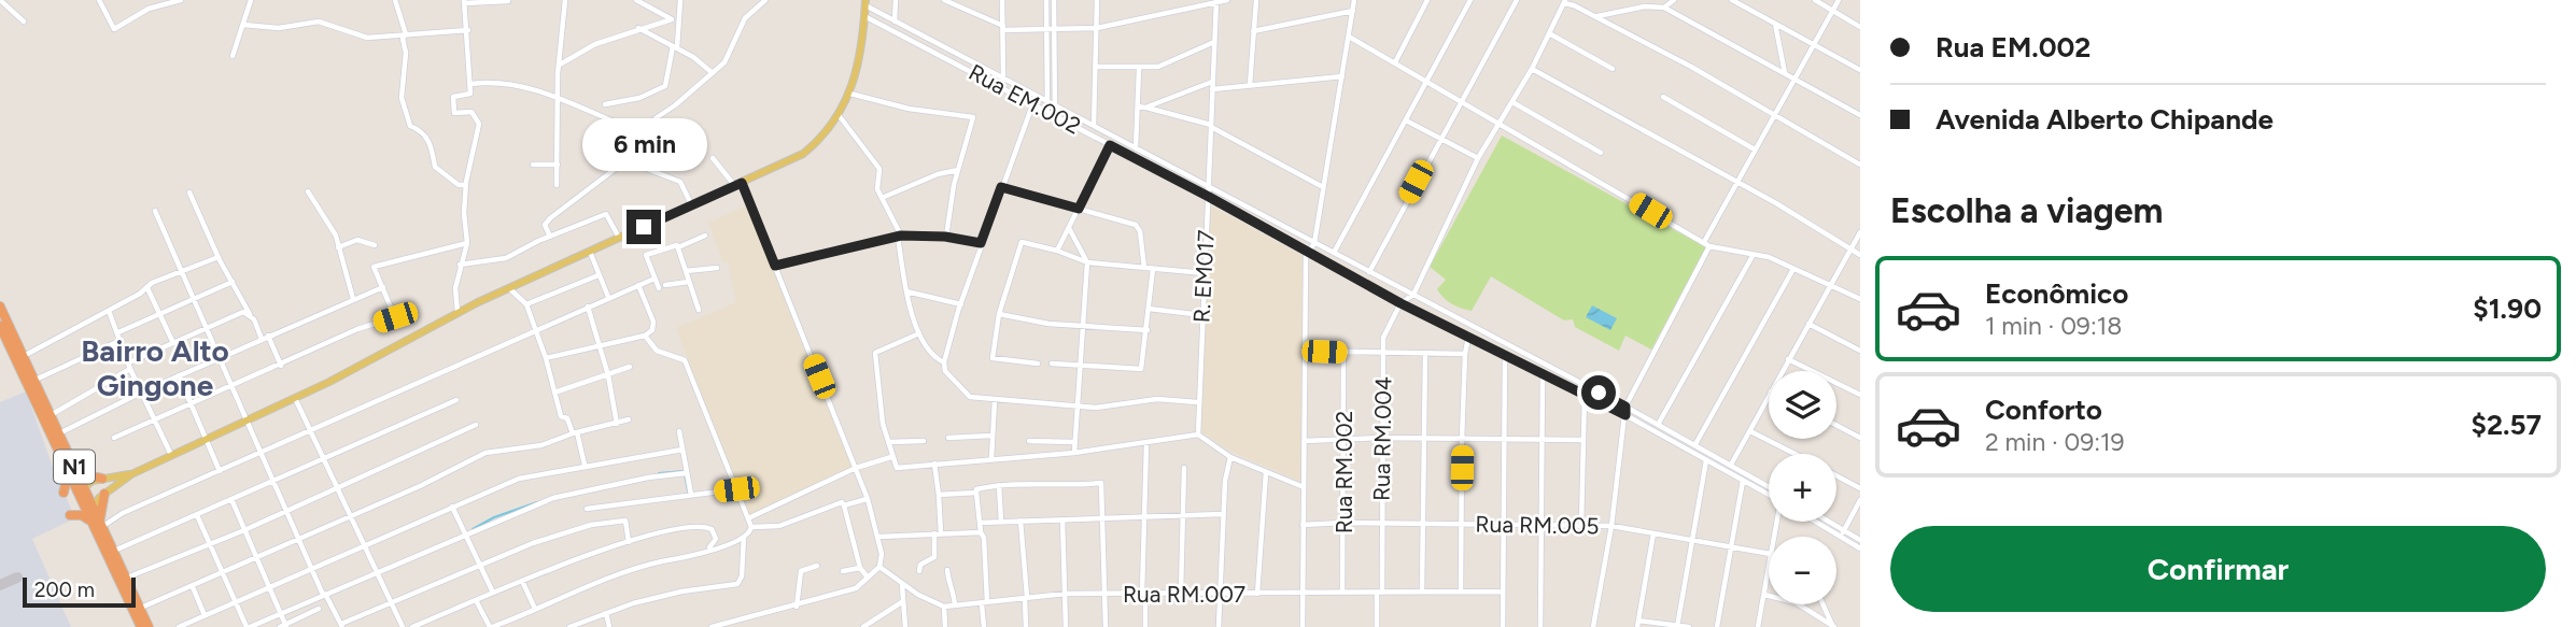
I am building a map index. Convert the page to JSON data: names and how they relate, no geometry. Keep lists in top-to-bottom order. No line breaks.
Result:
{"streets":{"highway":["N1"],"street":["Rua EM.002","R. EM017","Rua RM.004","Rua RM.002","Rua RM.005","Rua RM.007"]},"crossings":[["Rua EM.002","R. EM017"],["Rua EM.002","Rua RM.004"],["Rua RM.004","Rua RM.005"],["Rua RM.004","Rua RM.007"],["Rua RM.002","Rua RM.005"],["Rua RM.002","Rua RM.007"]],"districts":["Bairro Alto Gingone"],"scale_bar":"200 m","page":{"banner":["Rua EM.002","Avenida Alberto Chipande"],"bubble":"6 min","heading":"Escolha a viagem","list":[{"name":"Econômico","note":"1 min · 09:18","value":"$1.90"},{"name":"Conforto","note":"2 min · 09:19","value":"$2.57"}],"map_buttons":["+","−"],"buttons":"Confirmar","scale":"200 m"}}
